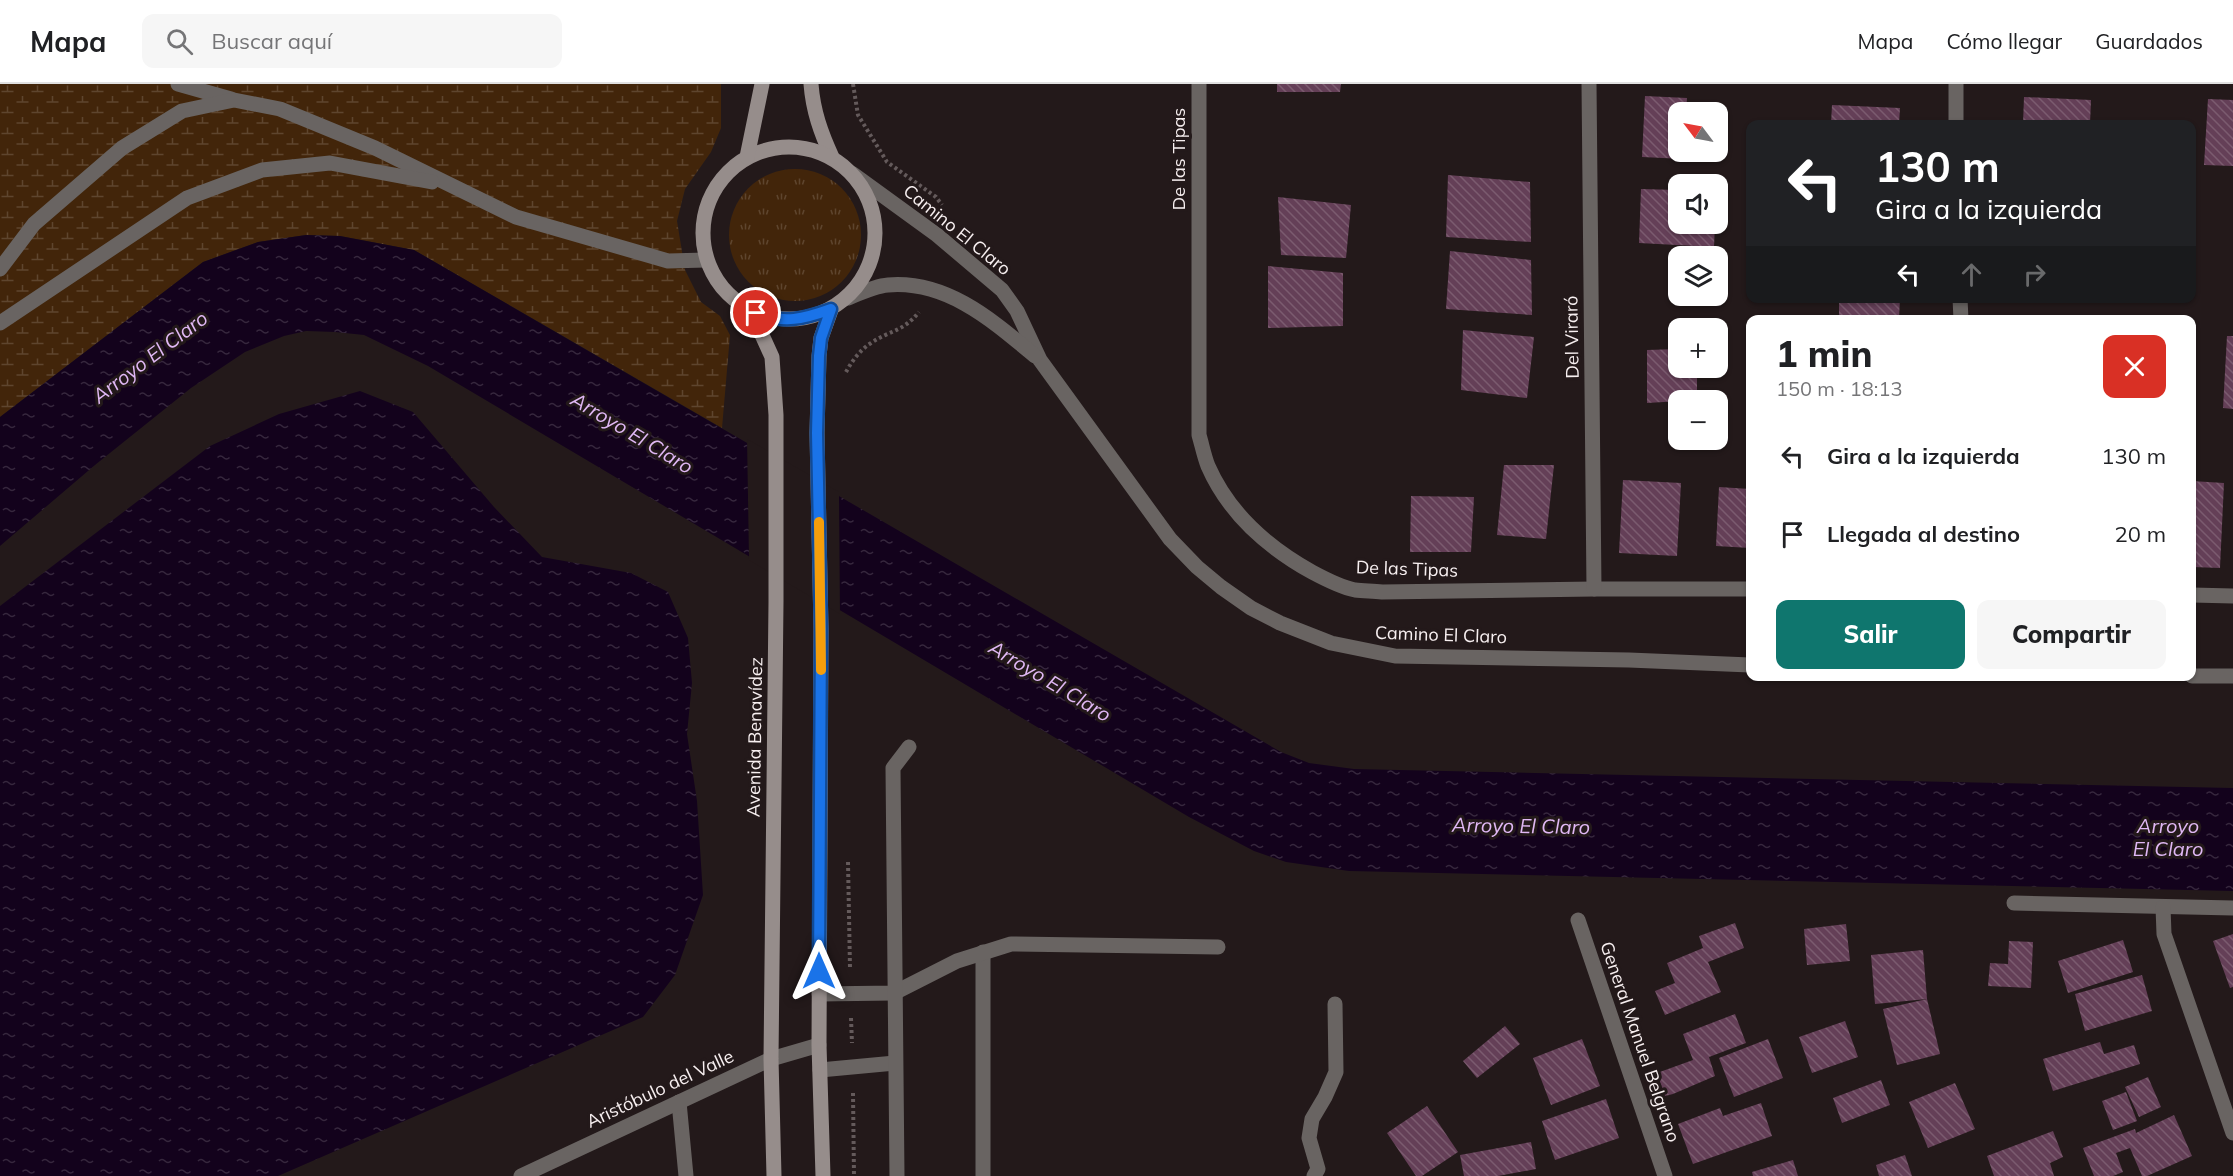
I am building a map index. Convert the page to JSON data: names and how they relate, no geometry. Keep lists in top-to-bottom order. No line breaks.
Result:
{"streets":{"main road":["Avenida Benavídez"],"street":["De las Tipas","Camino El Claro","Del Viraró","General Manuel Belgrano","Aristóbulo del Valle"]},"crossings":[["De las Tipas","Del Viraró"],["Camino El Claro","Avenida Benavídez"],["Avenida Benavídez","Aristóbulo del Valle"]],"water":["Arroyo El Claro"],"north":"top left","page":{"header":"Mapa","search":"Buscar aquí","nav":["Mapa","Cómo llegar","Guardados"],"map_buttons":["+","−"],"turn":["130 m","Gira a la izquierda"],"heading":["1 min","150 m · 18:13"],"list":[{"name":"Gira a la izquierda","value":"130 m"},{"name":"Llegada al destino","value":"20 m"}],"buttons":["Salir","Compartir"]}}
